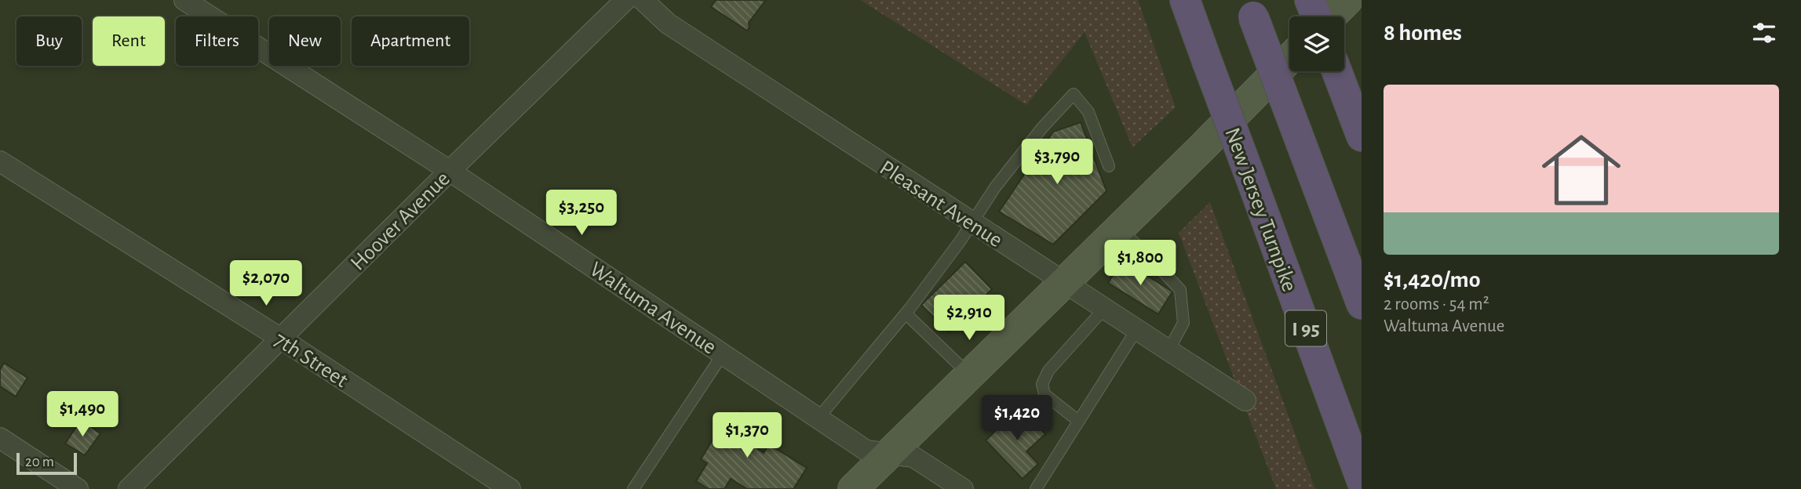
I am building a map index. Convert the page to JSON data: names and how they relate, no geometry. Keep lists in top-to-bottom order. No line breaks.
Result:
{"streets":{"highway":["New Jersey Turnpike","I 95"],"street":["Pleasant Avenue","Hoover Avenue","Waltuma Avenue","7th Street"]},"crossings":[["Hoover Avenue","Waltuma Avenue"],["Hoover Avenue","7th Street"]],"scale_bar":"20 m","page":{"heading":"8 homes","chip":["Buy","Rent","Filters","New","Apartment"],"list":[{"name":"$1,420/mo","note":"2 rooms · 54 m² · Waltuma Avenue"}],"price":["$3,790","$3,250","$1,800","$2,070","$2,910","$1,490","$1,420","$1,370"],"scale":"20 m"}}
